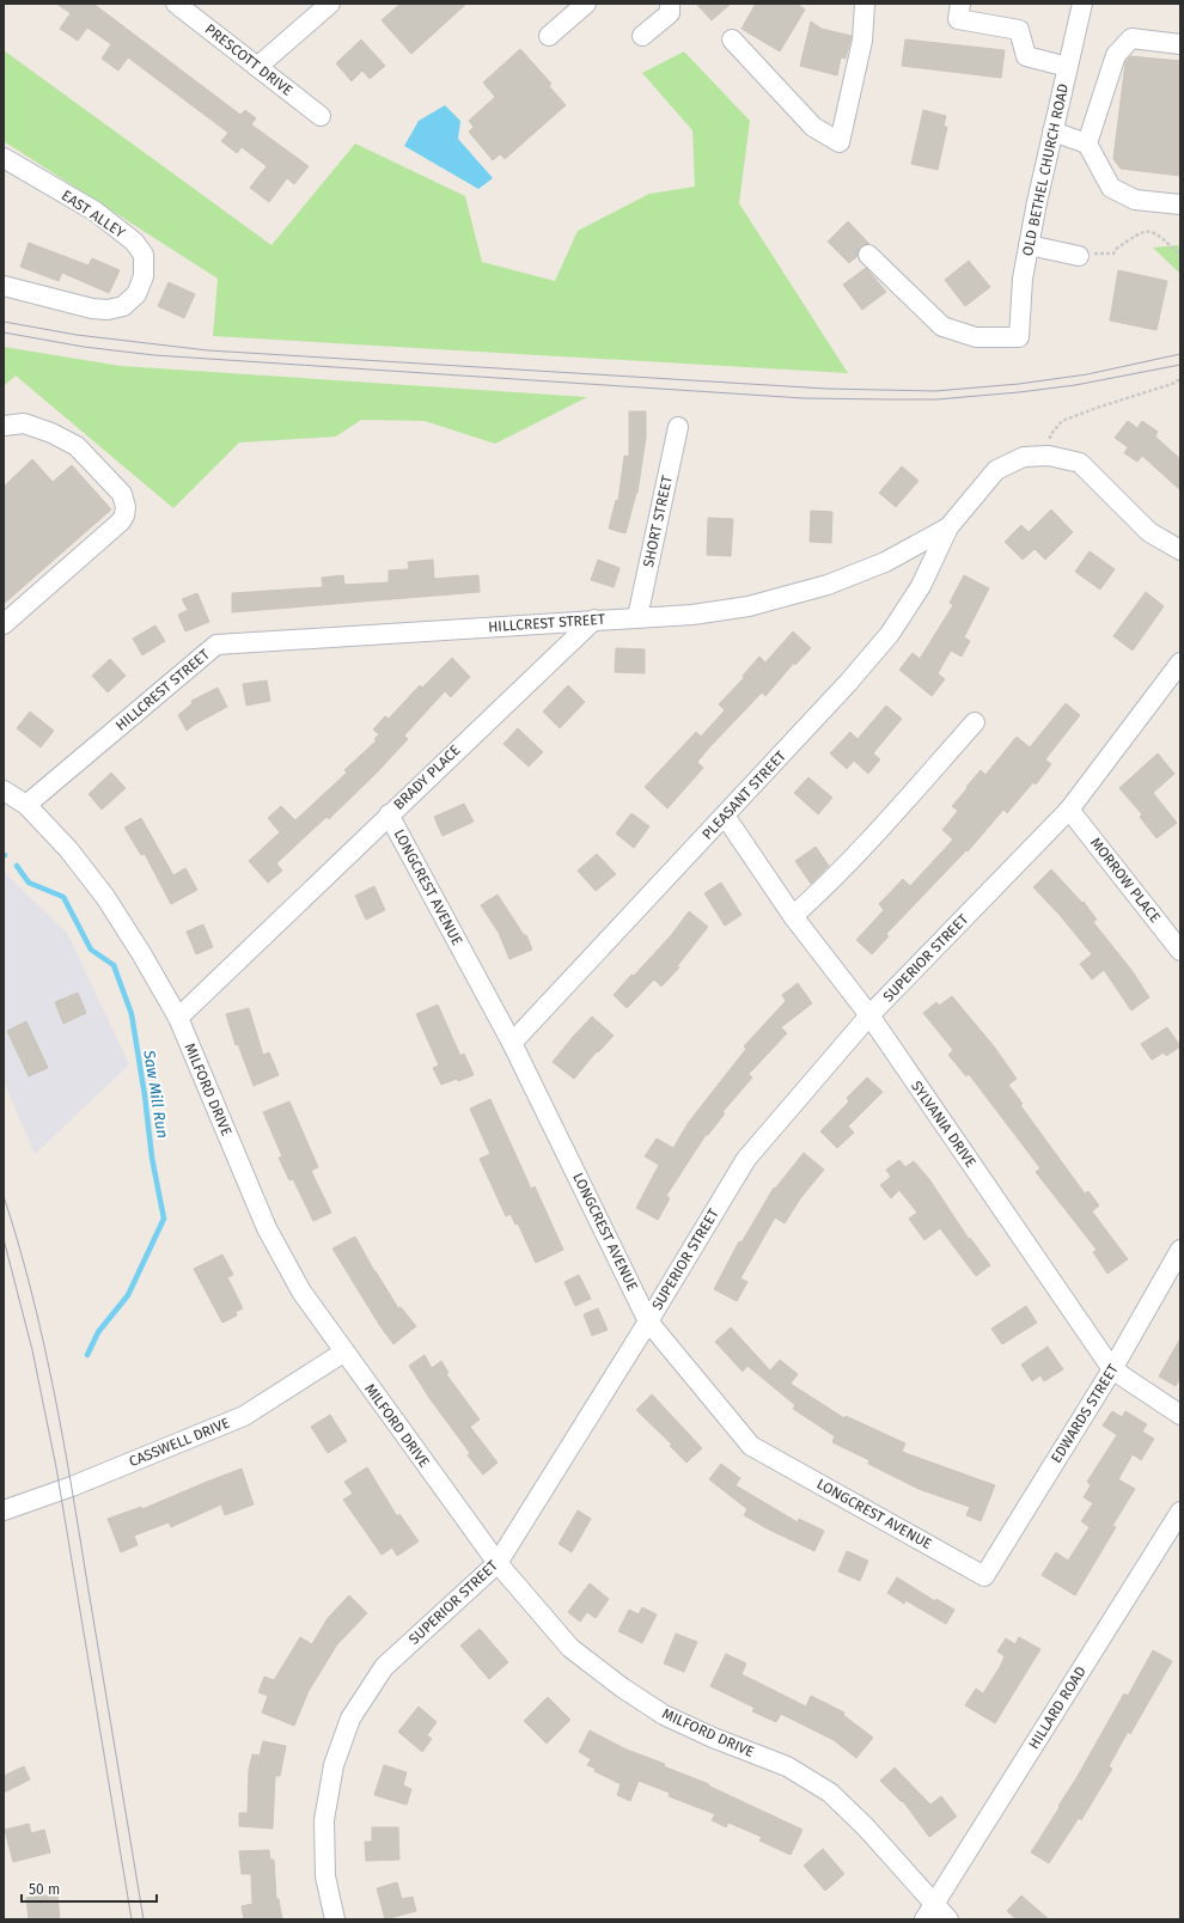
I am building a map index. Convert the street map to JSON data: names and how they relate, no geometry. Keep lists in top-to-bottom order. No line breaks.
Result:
{"streets":{"street":["PRESCOTT DRIVE","OLD BETHEL CHURCH ROAD","EAST ALLEY","SHORT STREET","HILLCREST STREET","BRADY PLACE","PLEASANT STREET","MORROW PLACE","LONGCREST AVENUE","SUPERIOR STREET","MILFORD DRIVE","SYLVANIA DRIVE","EDWARDS STREET","CASSWELL DRIVE","HILLARD ROAD"]},"crossings":[["SHORT STREET","HILLCREST STREET"],["HILLCREST STREET","BRADY PLACE"],["HILLCREST STREET","PLEASANT STREET"],["HILLCREST STREET","MILFORD DRIVE"],["BRADY PLACE","LONGCREST AVENUE"],["BRADY PLACE","MILFORD DRIVE"],["PLEASANT STREET","LONGCREST AVENUE"],["PLEASANT STREET","SYLVANIA DRIVE"],["MORROW PLACE","SUPERIOR STREET"],["LONGCREST AVENUE","SUPERIOR STREET"],["LONGCREST AVENUE","EDWARDS STREET"],["SUPERIOR STREET","MILFORD DRIVE"],["SUPERIOR STREET","SYLVANIA DRIVE"],["MILFORD DRIVE","CASSWELL DRIVE"],["MILFORD DRIVE","HILLARD ROAD"],["SYLVANIA DRIVE","EDWARDS STREET"]],"water":["Saw Mill Run"],"scale_bar":"50 m"}
